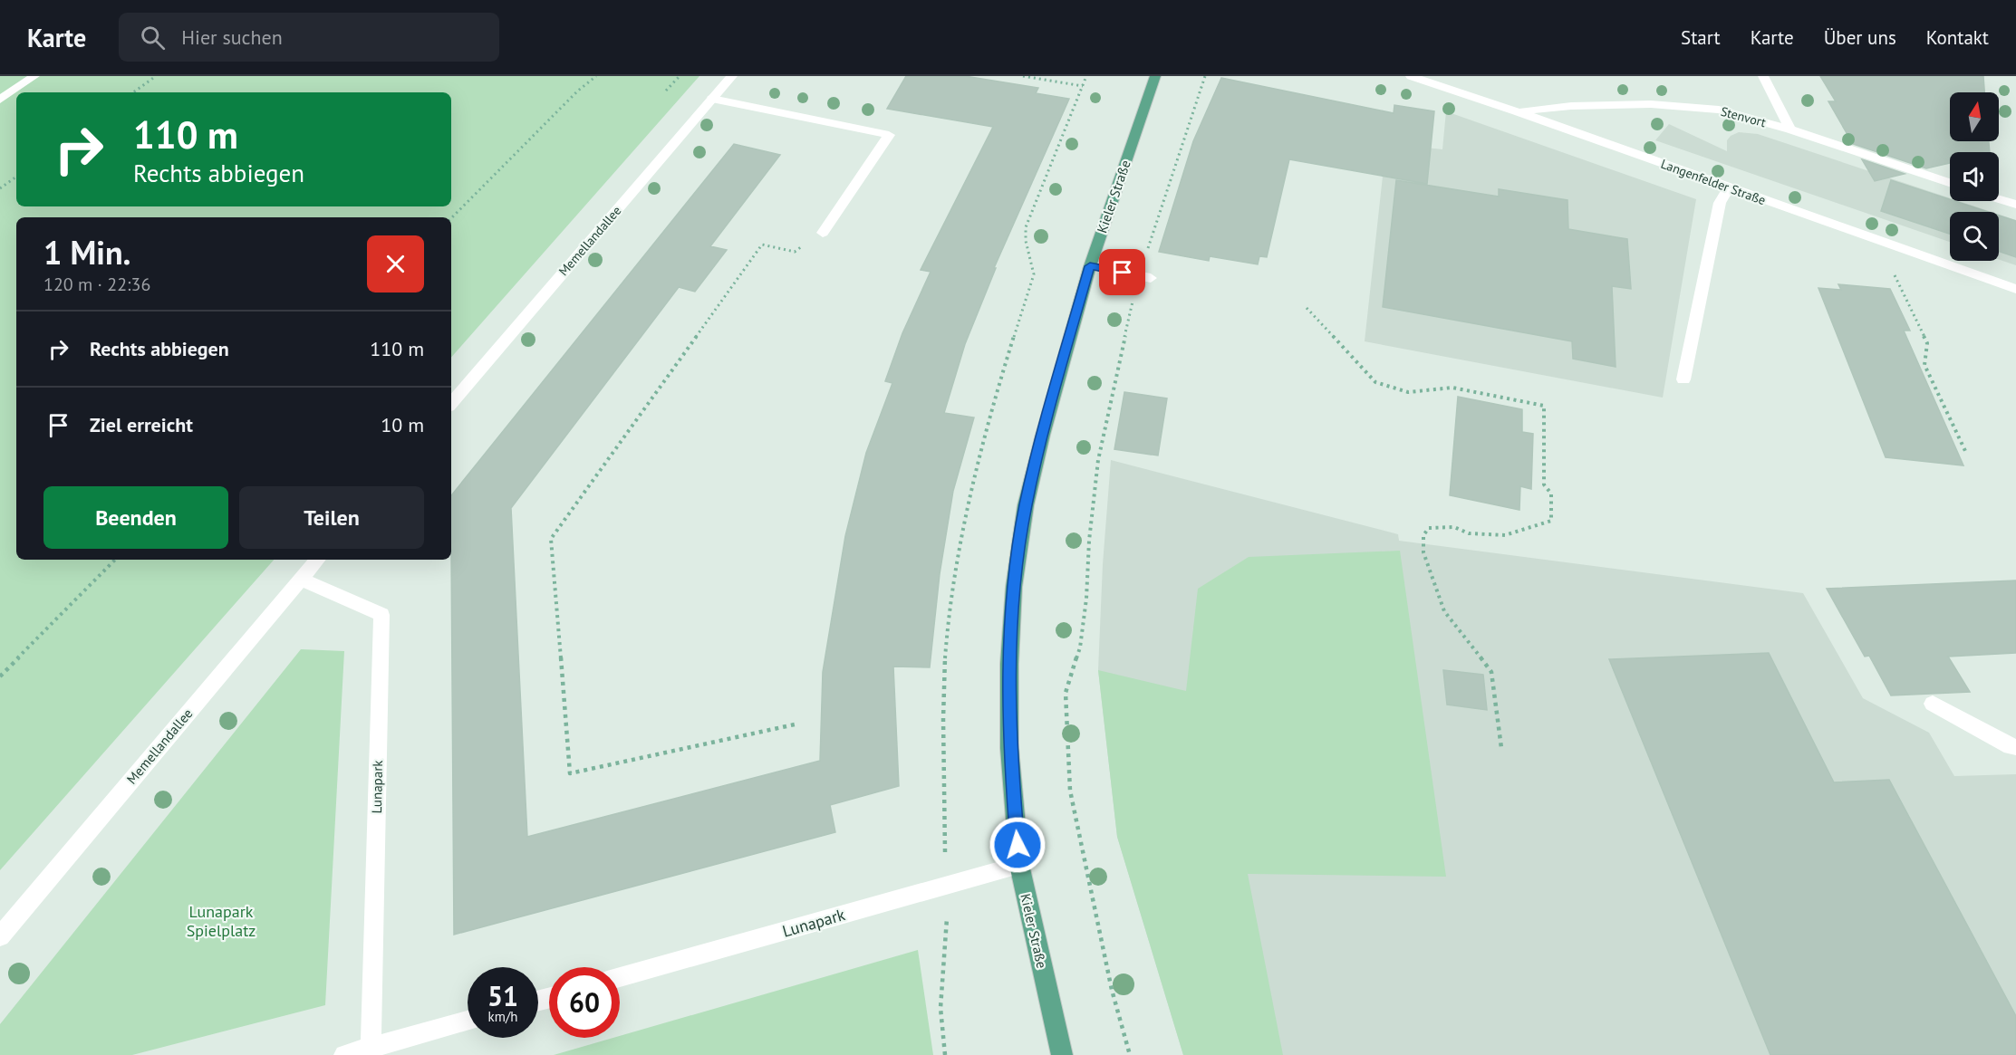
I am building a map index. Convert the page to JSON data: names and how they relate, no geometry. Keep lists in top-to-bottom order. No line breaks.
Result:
{"streets":{"main road":["Kieler Straße"],"street":["Stenvort","Langenfelder Straße","Memellandallee","Lunapark"]},"crossings":[["Stenvort","Langenfelder Straße"],["Kieler Straße","Lunapark"],["Memellandallee","Lunapark"]],"parks":["Lunapark Spielplatz"],"north":"top","page":{"header":"Karte","search":"Hier suchen","nav":["Start","Karte","Über uns","Kontakt"],"turn":["110 m","Rechts abbiegen"],"heading":["1 Min.","120 m · 22:36"],"list":[{"name":"Rechts abbiegen","value":"110 m"},{"name":"Ziel erreicht","value":"10 m"}],"buttons":["Beenden","Teilen"],"speed":"51 km/h","limit":"60"}}
